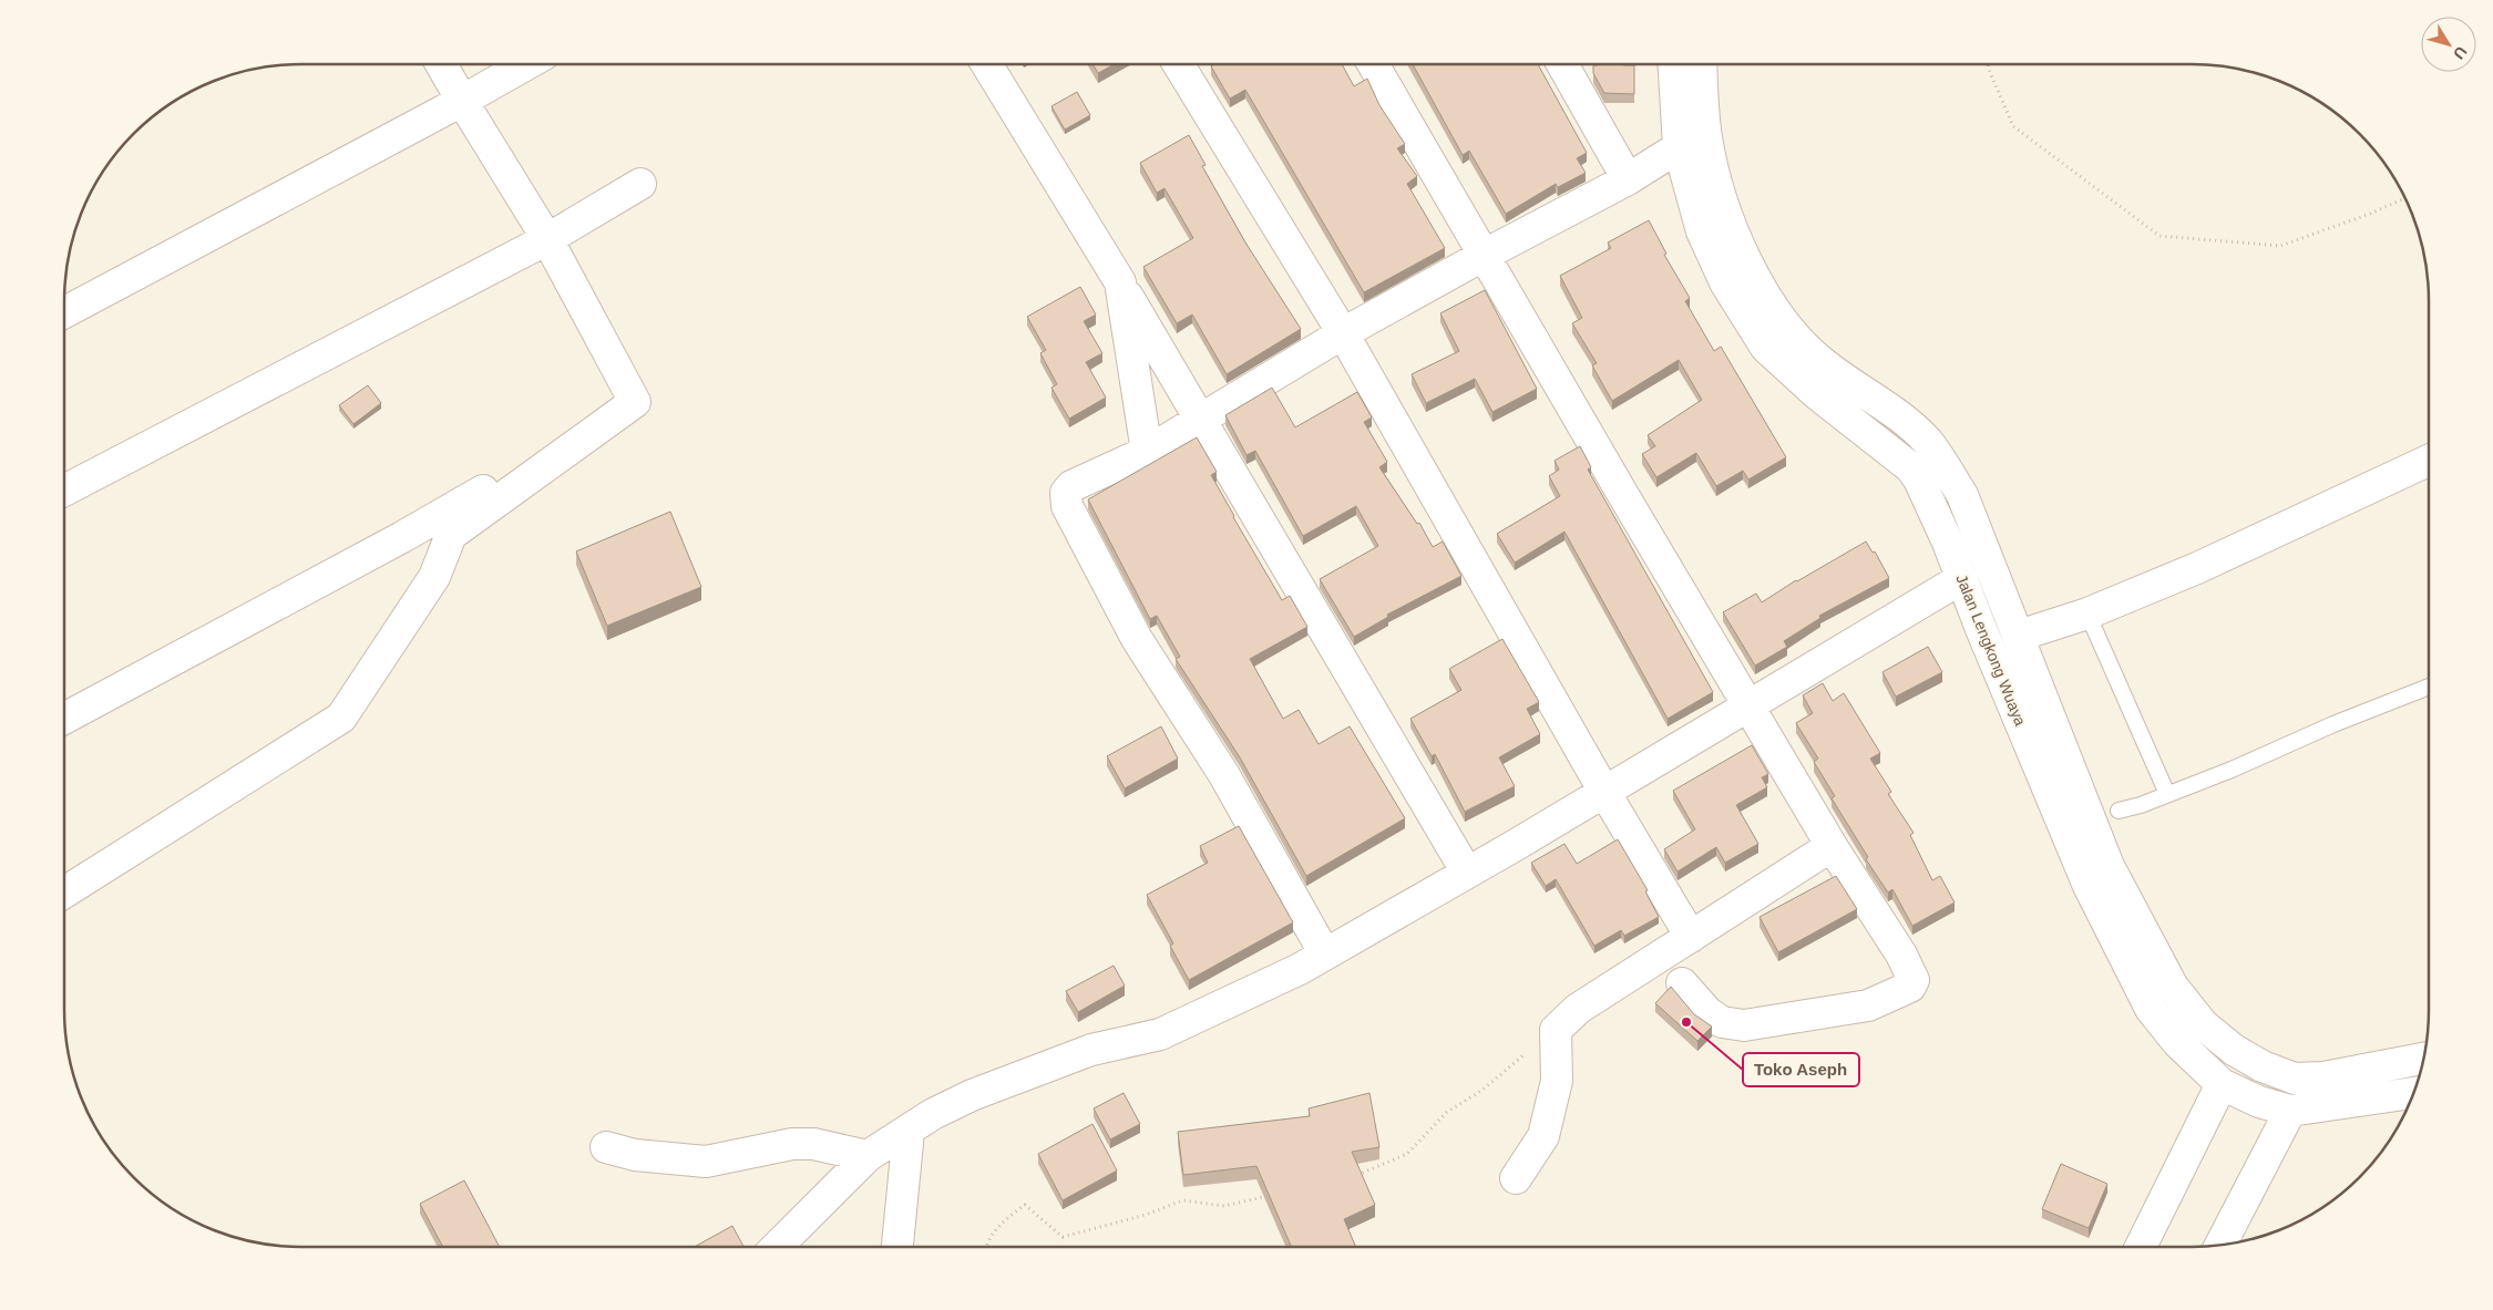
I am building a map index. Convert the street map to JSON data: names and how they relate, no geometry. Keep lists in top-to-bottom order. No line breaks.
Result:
{"streets":{"street":["Jalan Lengkong Wuaya"]},"places":["Toko Aseph"],"north":"bottom right"}
